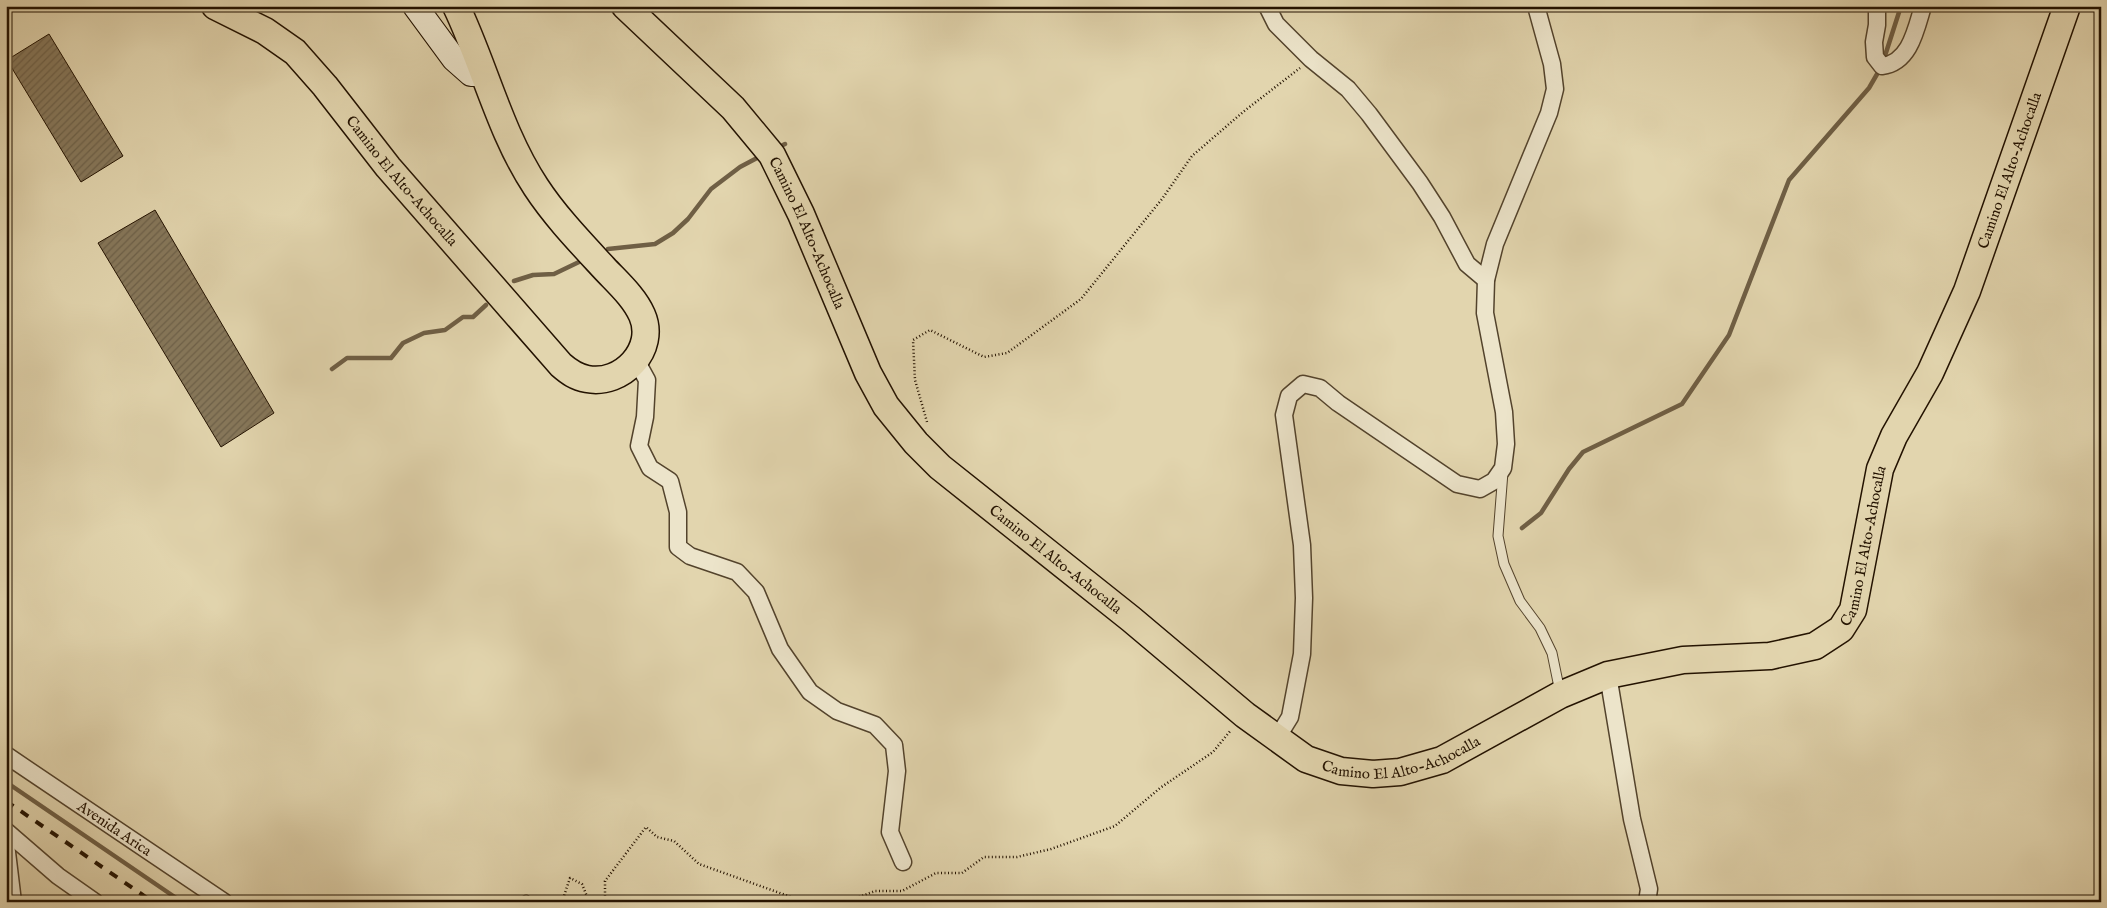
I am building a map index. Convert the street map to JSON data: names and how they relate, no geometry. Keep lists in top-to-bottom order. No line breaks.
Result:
{"streets":{"main road":["Camino El Alto-Achocalla"],"street":["Avenida Arica"]}}
